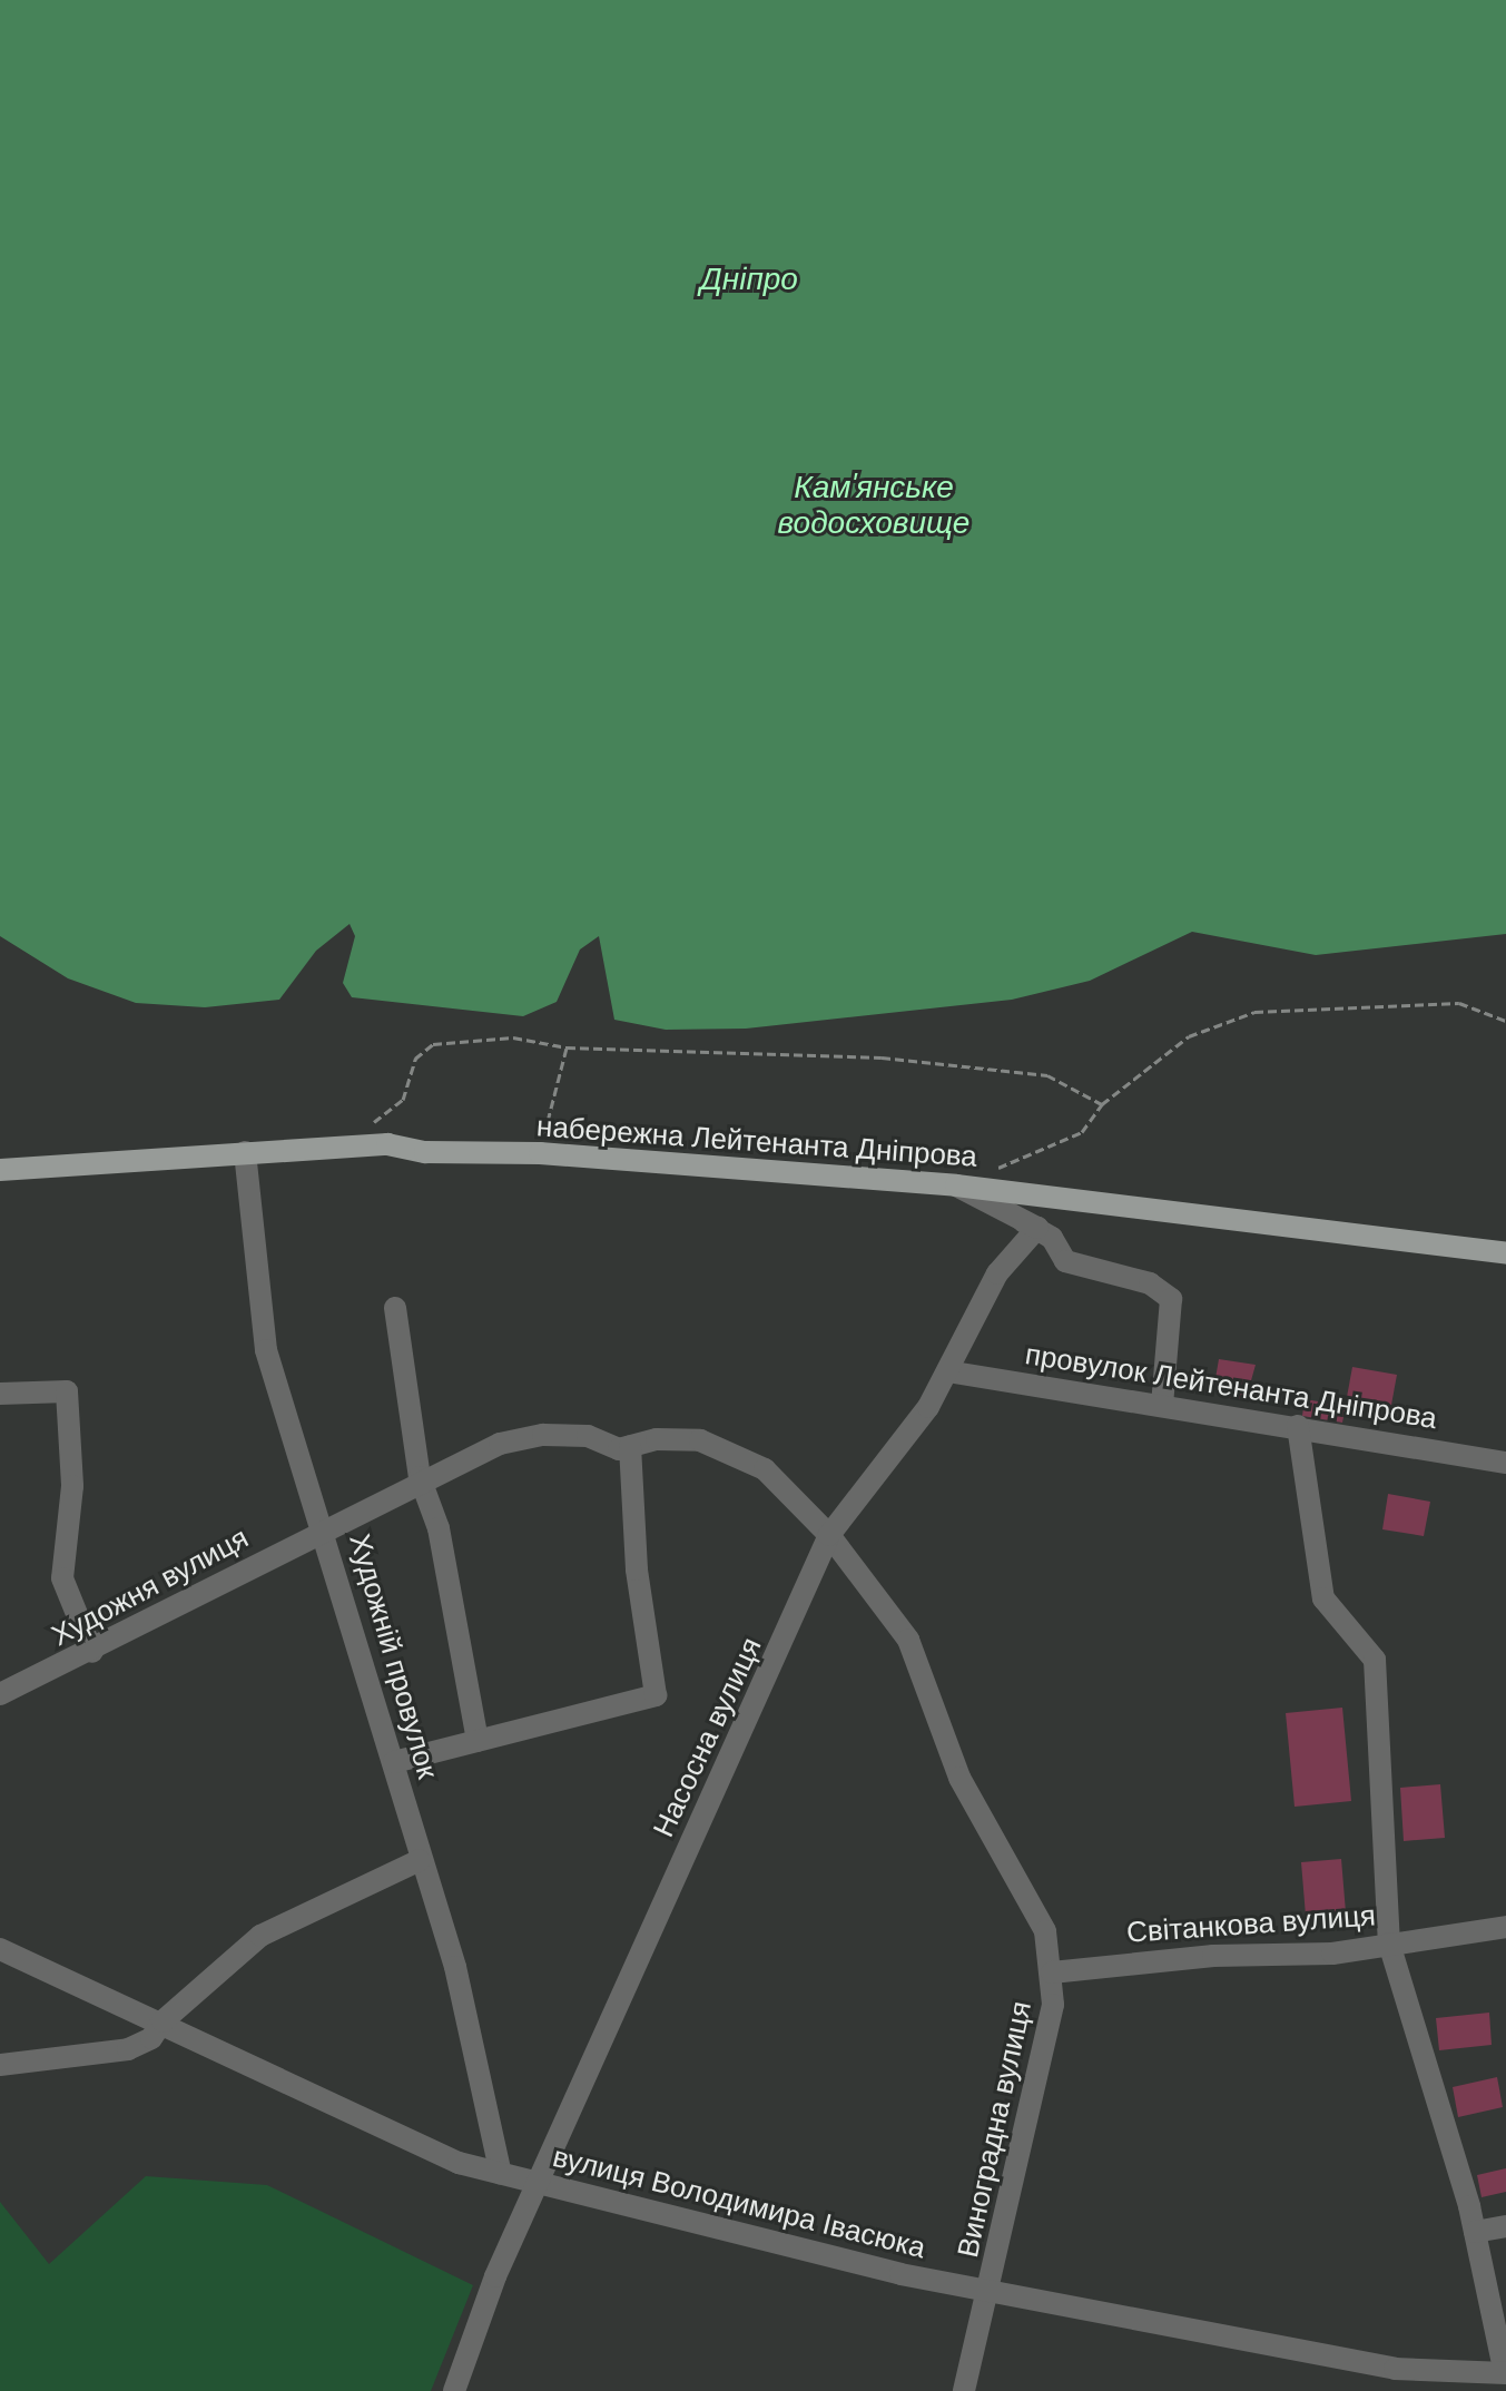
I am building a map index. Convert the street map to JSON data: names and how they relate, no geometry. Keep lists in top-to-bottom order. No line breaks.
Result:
{"streets":{"main road":["набережна Лейтенанта Дніпрова"],"street":["провулок Лейтенанта Дніпрова","Художня вулиця","Художній провулок","Насосна вулиця","Світанкова вулиця","Виноградна вулиця","вулиця Володимира Івасюка"]},"crossings":[["набережна Лейтенанта Дніпрова","Художній провулок"],["набережна Лейтенанта Дніпрова","Насосна вулиця"],["провулок Лейтенанта Дніпрова","Насосна вулиця"],["Художня вулиця","Художній провулок"],["Художня вулиця","Виноградна вулиця"],["Художній провулок","Виноградна вулиця"],["Художній провулок","вулиця Володимира Івасюка"],["Насосна вулиця","Виноградна вулиця"],["Насосна вулиця","вулиця Володимира Івасюка"],["Світанкова вулиця","Виноградна вулиця"],["Виноградна вулиця","вулиця Володимира Івасюка"]],"water":["Дніпро","Кам'янське водосховище"]}
